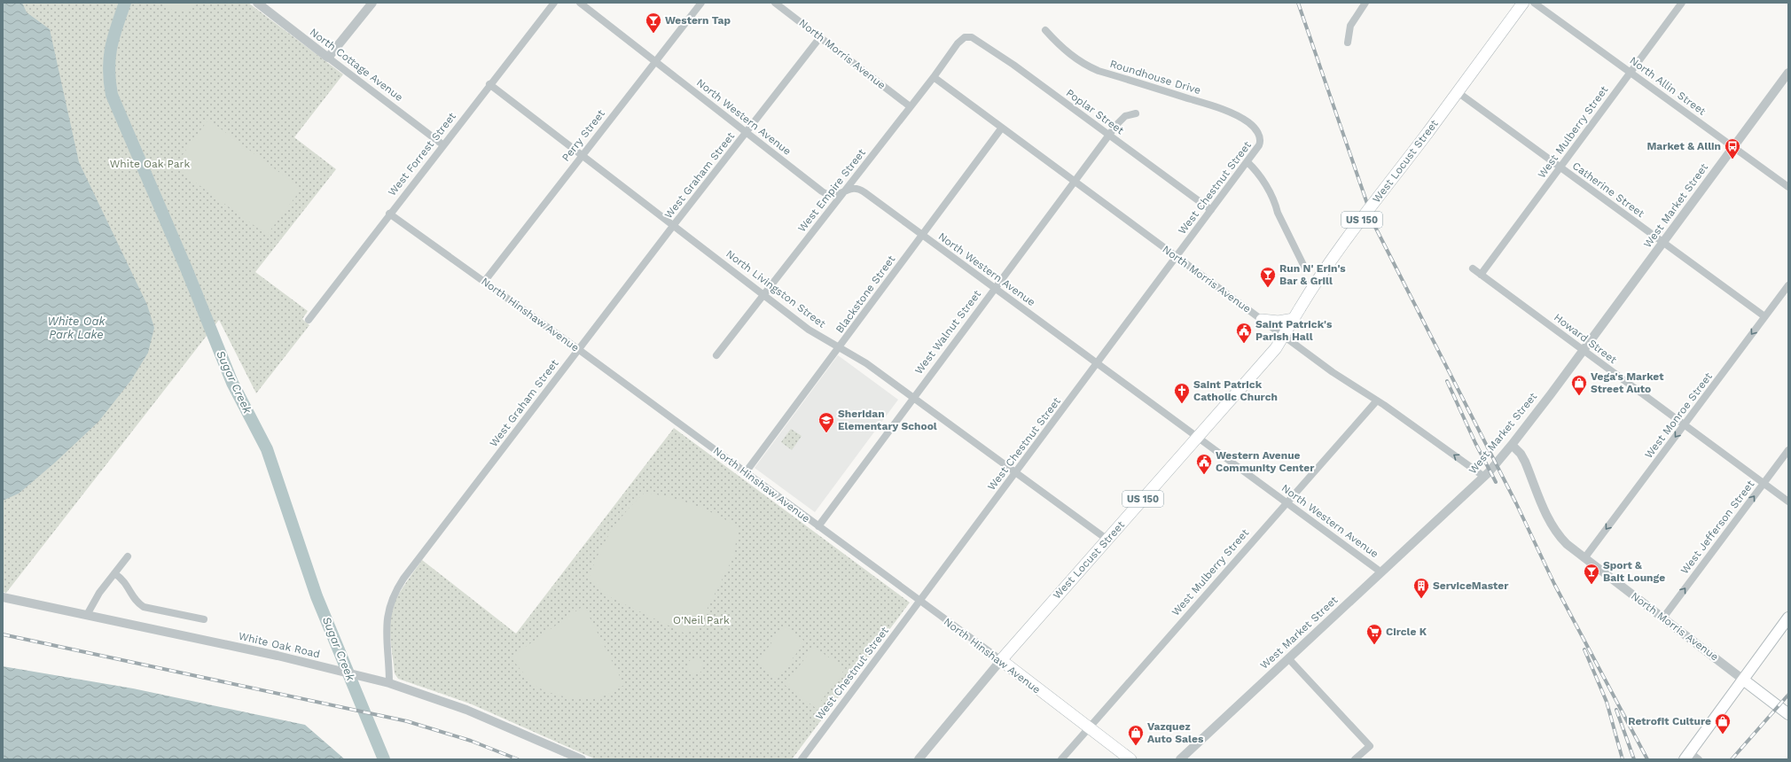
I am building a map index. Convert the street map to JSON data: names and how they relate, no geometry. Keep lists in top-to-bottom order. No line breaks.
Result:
{"streets":{"main road":["North Morris Avenue","West Locust Street","US 150","North Hinshaw Avenue"],"street":["North Cottage Avenue","Roundhouse Drive","North Allin Street","Poplar Street","North Western Avenue","West Mulberry Street","Perry Street","West Forrest Street","West Graham Street","West Chestnut Street","Catherine Street","West Empire Street","West Market Street","North Livingston Street","Blackstone Street","West Walnut Street","Howard Street","West Monroe Street","West Jefferson Street","White Oak Road"]},"crossings":[["North Morris Avenue","West Mulberry Street"],["North Morris Avenue","West Locust Street"],["North Morris Avenue","West Graham Street"],["North Morris Avenue","West Chestnut Street"],["North Morris Avenue","West Empire Street"],["North Morris Avenue","West Market Street"],["North Morris Avenue","Blackstone Street"],["North Morris Avenue","West Walnut Street"],["North Morris Avenue","West Monroe Street"],["North Morris Avenue","West Jefferson Street"],["North Cottage Avenue","West Forrest Street"],["Roundhouse Drive","West Chestnut Street"],["North Allin Street","West Mulberry Street"],["North Allin Street","West Market Street"],["Poplar Street","West Chestnut Street"],["Poplar Street","West Empire Street"],["Poplar Street","West Walnut Street"],["North Western Avenue","West Mulberry Street"],["North Western Avenue","Perry Street"],["North Western Avenue","West Locust Street"],["North Western Avenue","West Graham Street"],["North Western Avenue","West Chestnut Street"],["North Western Avenue","West Empire Street"],["North Western Avenue","West Market Street"],["North Western Avenue","Blackstone Street"],["North Western Avenue","West Walnut Street"],["West Mulberry Street","Catherine Street"],["West Mulberry Street","North Hinshaw Avenue"],["West Mulberry Street","Howard Street"],["Perry Street","North Livingston Street"],["Perry Street","North Hinshaw Avenue"],["West Forrest Street","North Livingston Street"],["West Forrest Street","North Hinshaw Avenue"],["West Locust Street","Catherine Street"],["West Locust Street","North Livingston Street"],["West Locust Street","North Hinshaw Avenue"],["West Graham Street","North Livingston Street"],["West Graham Street","North Hinshaw Avenue"],["West Graham Street","White Oak Road"],["West Chestnut Street","North Livingston Street"],["West Chestnut Street","North Hinshaw Avenue"],["Catherine Street","West Market Street"],["Catherine Street","West Monroe Street"],["West Empire Street","North Livingston Street"],["West Market Street","Howard Street"],["North Livingston Street","Blackstone Street"],["North Livingston Street","West Walnut Street"],["Blackstone Street","North Hinshaw Avenue"],["North Hinshaw Avenue","West Walnut Street"],["Howard Street","West Monroe Street"],["Howard Street","West Jefferson Street"]],"one_way":["West Monroe Street","West Jefferson Street"],"water":["White Oak Park Lake","Sugar Creek"],"parks":["White Oak Park","O'Neil Park"],"places":{"bar":["Western Tap","Run N' Erin's Bar & Grill","Sport & Bait Lounge"],"bus stop":["Market & Allin"],"public building":["Saint Patrick's Parish Hall","Western Avenue Community Center"],"shop":["Vega's Market Street Auto","Retrofit Culture","Vazquez Auto Sales"],"church":["Saint Patrick Catholic Church"],"school or university":["Sheridan Elementary School"],"building":["ServiceMaster"],"supermarket":["Circle K"]}}
